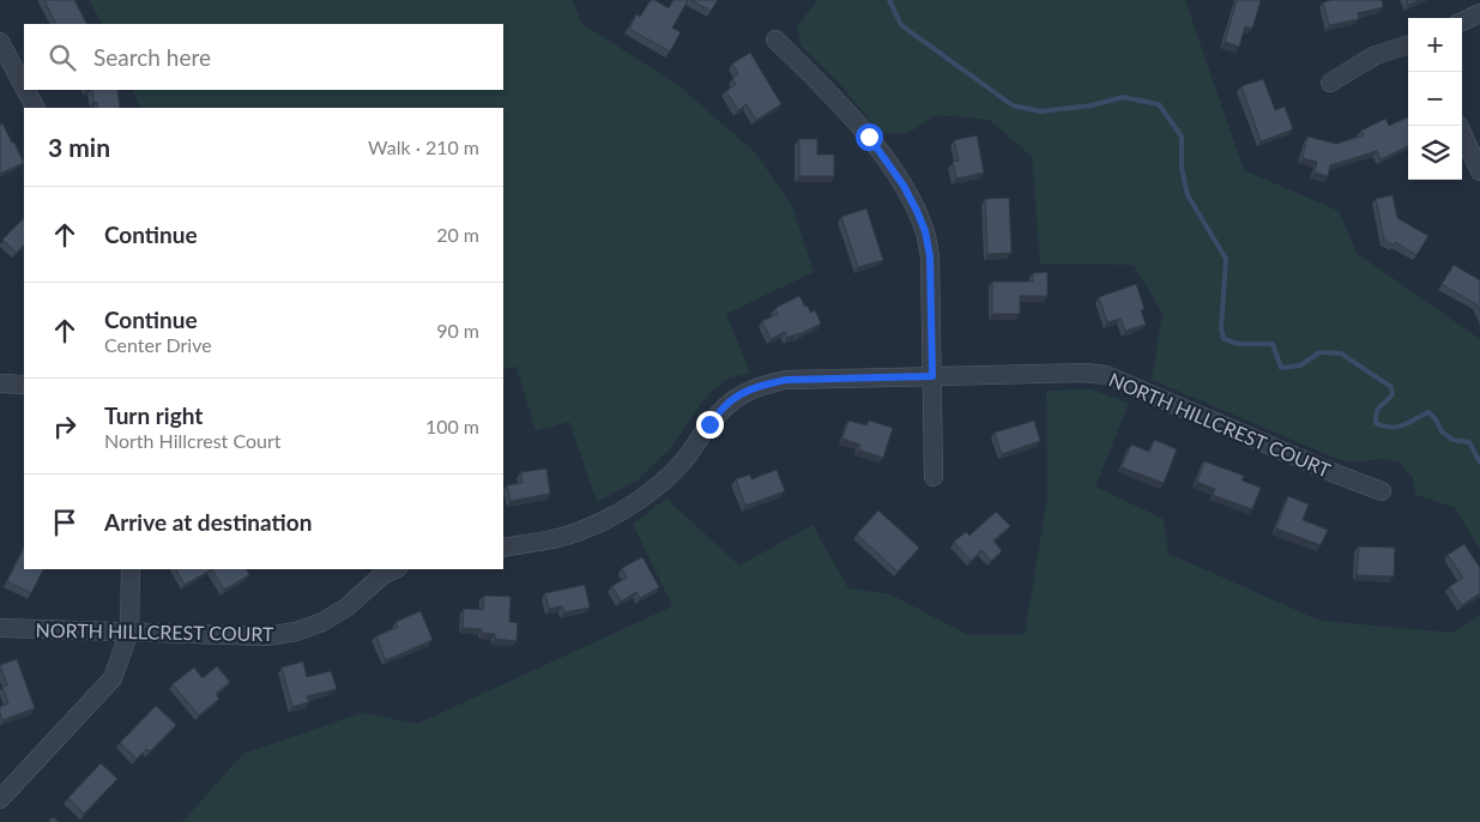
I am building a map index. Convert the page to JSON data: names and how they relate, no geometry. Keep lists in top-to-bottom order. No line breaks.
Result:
{"streets":{"street":["NORTH HILLCREST COURT"]},"page":{"map_buttons":["+","−"],"search":"Search here","heading":["3 min","Walk · 210 m"],"list":[["Continue","20 m"],["Continue","Center Drive","90 m"],["Turn right","North Hillcrest Court","100 m"],"Arrive at destination"]}}
